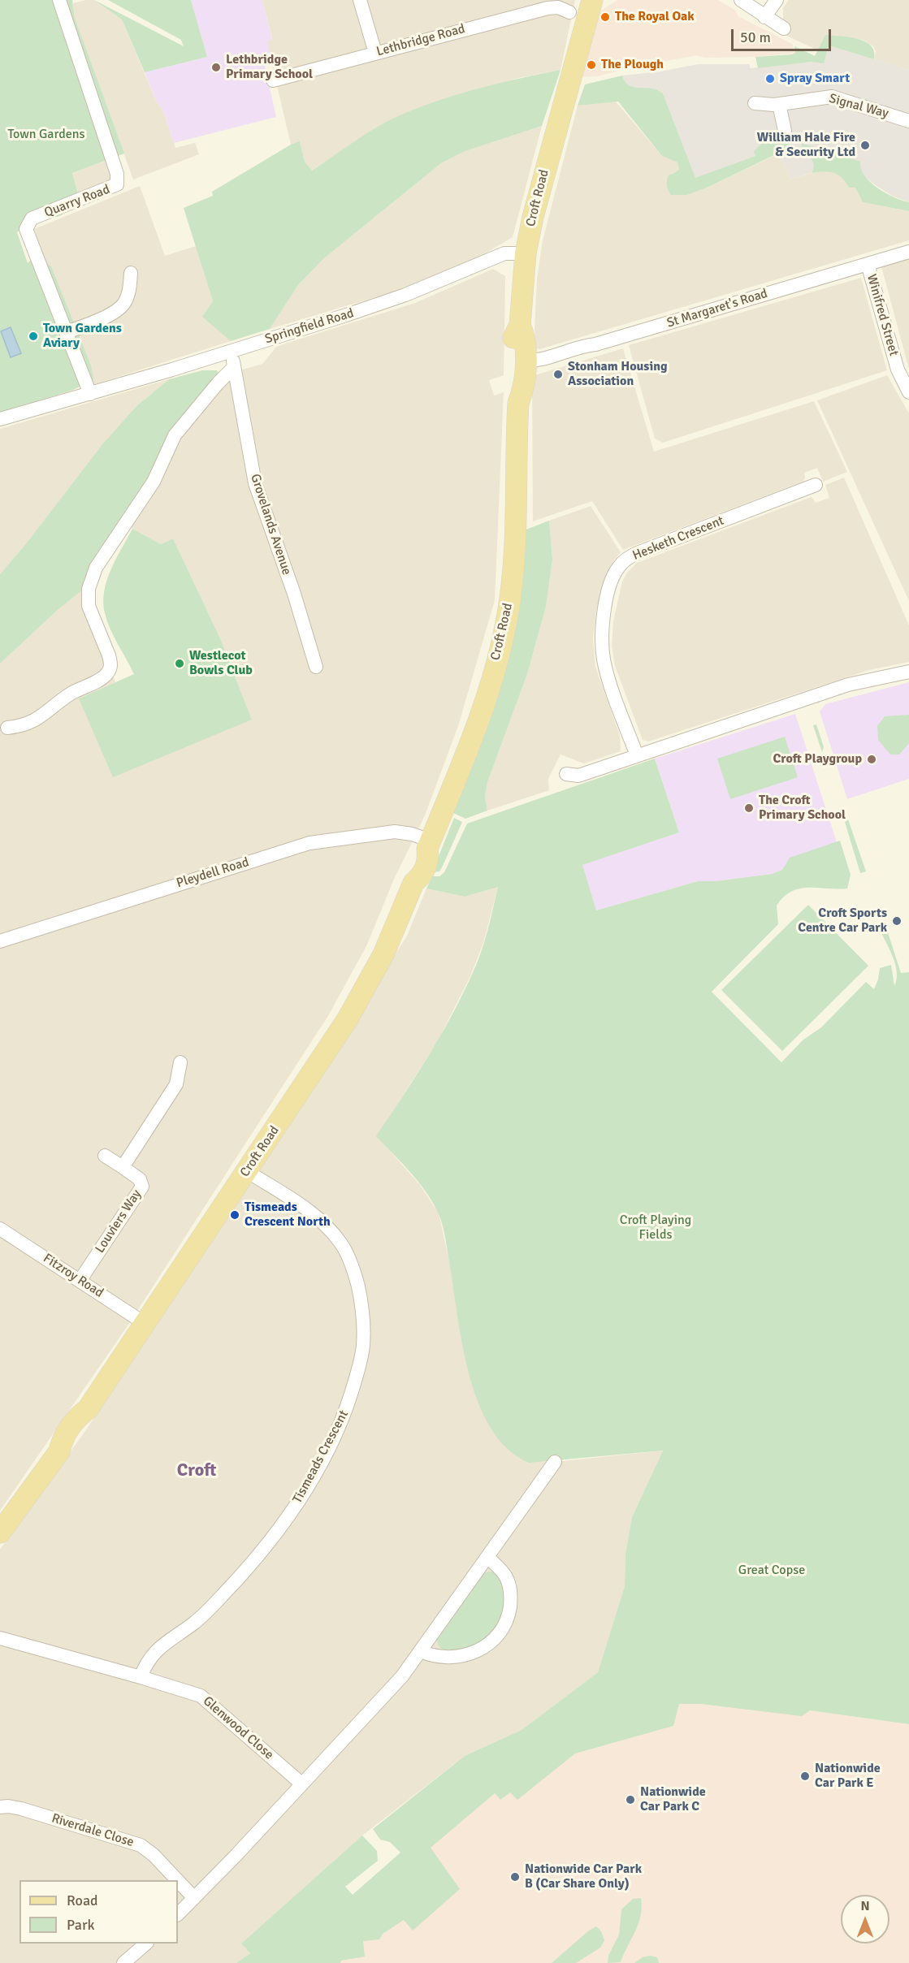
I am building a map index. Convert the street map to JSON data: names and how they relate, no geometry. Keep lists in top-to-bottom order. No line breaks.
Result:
{"streets":{"main road":["Croft Road"],"street":["Lethbridge Road","Signal Way","Quarry Road","St Margaret's Road","Winifred Street","Springfield Road","Grovelands Avenue","Hesketh Crescent","Pleydell Road","Louviers Way","Fitzroy Road","Tismeads Crescent","Glenwood Close","Riverdale Close"]},"crossings":[["Croft Road","St Margaret's Road"],["Croft Road","Springfield Road"],["Croft Road","Pleydell Road"],["Croft Road","Fitzroy Road"],["Croft Road","Tismeads Crescent"],["Quarry Road","Springfield Road"],["St Margaret's Road","Winifred Street"],["Springfield Road","Grovelands Avenue"],["Louviers Way","Fitzroy Road"],["Tismeads Crescent","Glenwood Close"]],"districts":["Croft"],"parks":["Town Gardens","Croft Playing Fields","Great Copse"],"places":["The Royal Oak","The Plough","Lethbridge Primary School","Spray Smart","William Hale Fire & Security Ltd","Town Gardens Aviary","Stonham Housing Association","Westlecot Bowls Club","Croft Playgroup","The Croft Primary School","Croft Sports Centre Car Park","Tismeads Crescent North","Nationwide Car Park E","Nationwide Car Park C","Nationwide Car Park B (Car Share Only)"],"legend":["Road","Park"],"scale_bar":"50 m","north":"top"}
